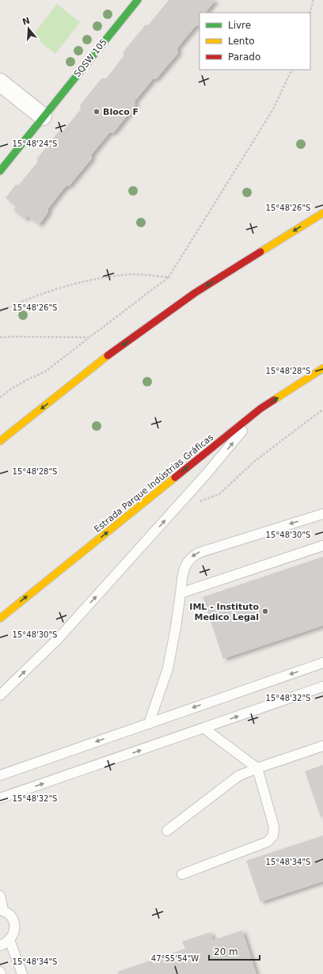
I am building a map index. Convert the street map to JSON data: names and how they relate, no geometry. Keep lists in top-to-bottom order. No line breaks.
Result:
{"streets":{"main road":["SQSW 105","Estrada Parque Indústrias Gráficas"]},"one_way":["Estrada Parque Indústrias Gráficas"],"places":["Bloco F","IML - Instituto Medico Legal"],"legend":["Livre","Lento","Parado"],"scale_bar":"20 m","north":"top","coordinates":["15°48'24\"S","15°48'26\"S","15°48'28\"S","15°48'30\"S","15°48'32\"S","15°48'34\"S","47°55'54\"W"]}
